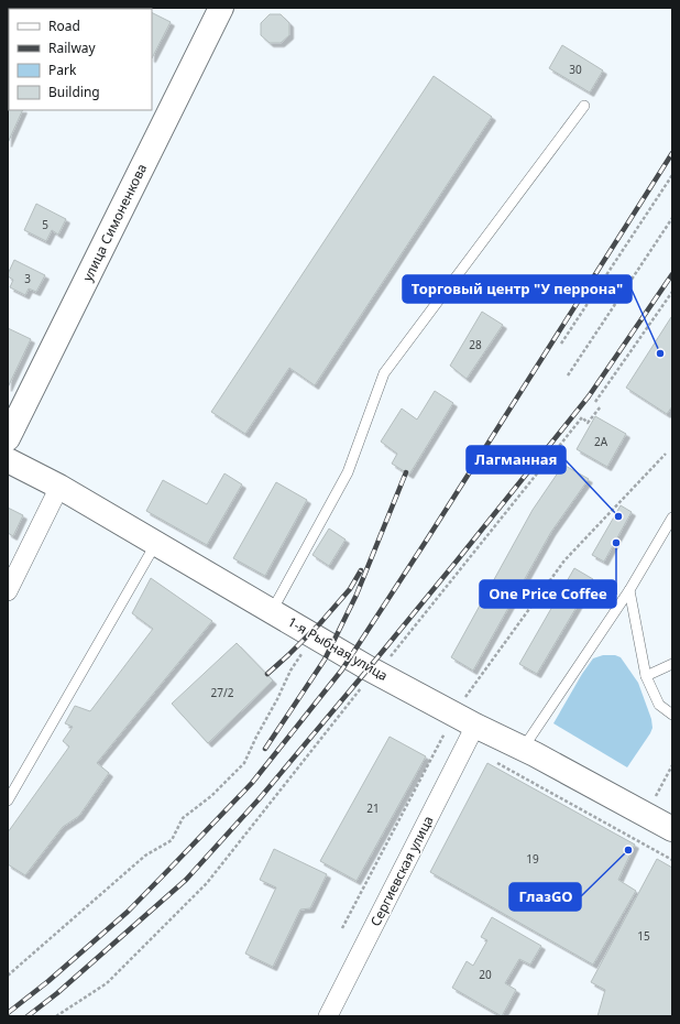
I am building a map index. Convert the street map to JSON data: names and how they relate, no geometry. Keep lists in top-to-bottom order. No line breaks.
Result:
{"streets":{"street":["улица Симоненкова","1-я Рыбная улица","Сергиевская улица"]},"crossings":[["1-я Рыбная улица","Сергиевская улица"]],"places":["Торговый центр \"У перрона\"","Лагманная","One Price Coffee","ГлазGO"],"house_numbers":["30","5","3","28","2А","27/2","21","19","15","20"],"legend":["Road","Railway","Park","Building"]}
